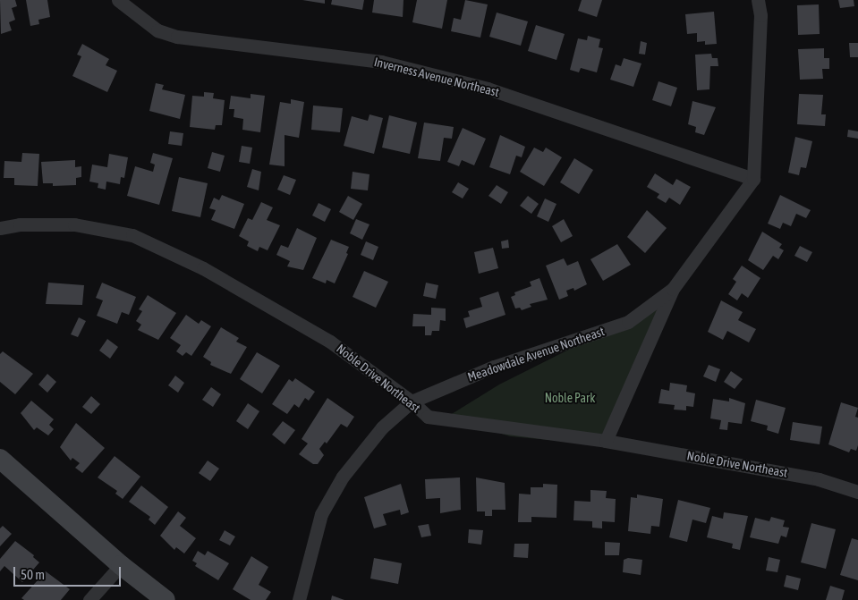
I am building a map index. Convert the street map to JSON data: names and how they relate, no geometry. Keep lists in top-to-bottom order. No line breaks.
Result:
{"streets":{"street":["Inverness Avenue Northeast","Meadowdale Avenue Northeast","Noble Drive Northeast"]},"crossings":[["Inverness Avenue Northeast","Meadowdale Avenue Northeast"],["Meadowdale Avenue Northeast","Noble Drive Northeast"]],"parks":["Noble Park"],"scale_bar":"50 m"}
